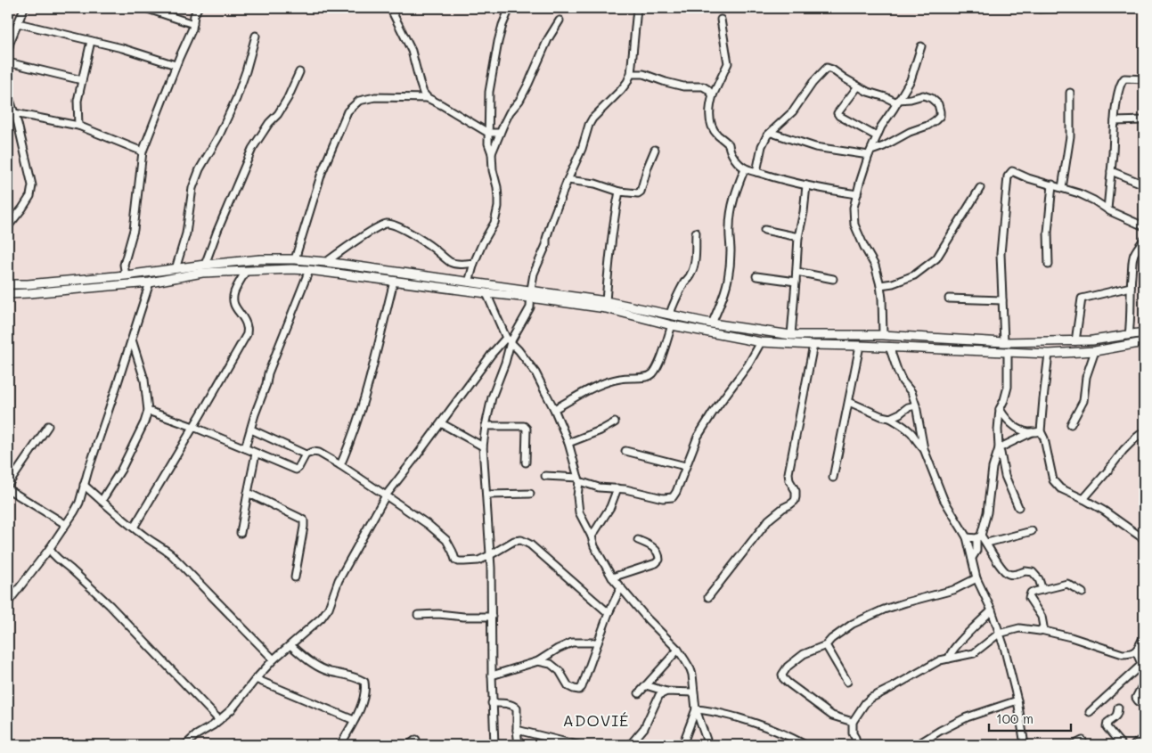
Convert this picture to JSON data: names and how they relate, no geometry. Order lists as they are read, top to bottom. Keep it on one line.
{"districts":["ADOVIÉ"],"scale_bar":"100 m"}
